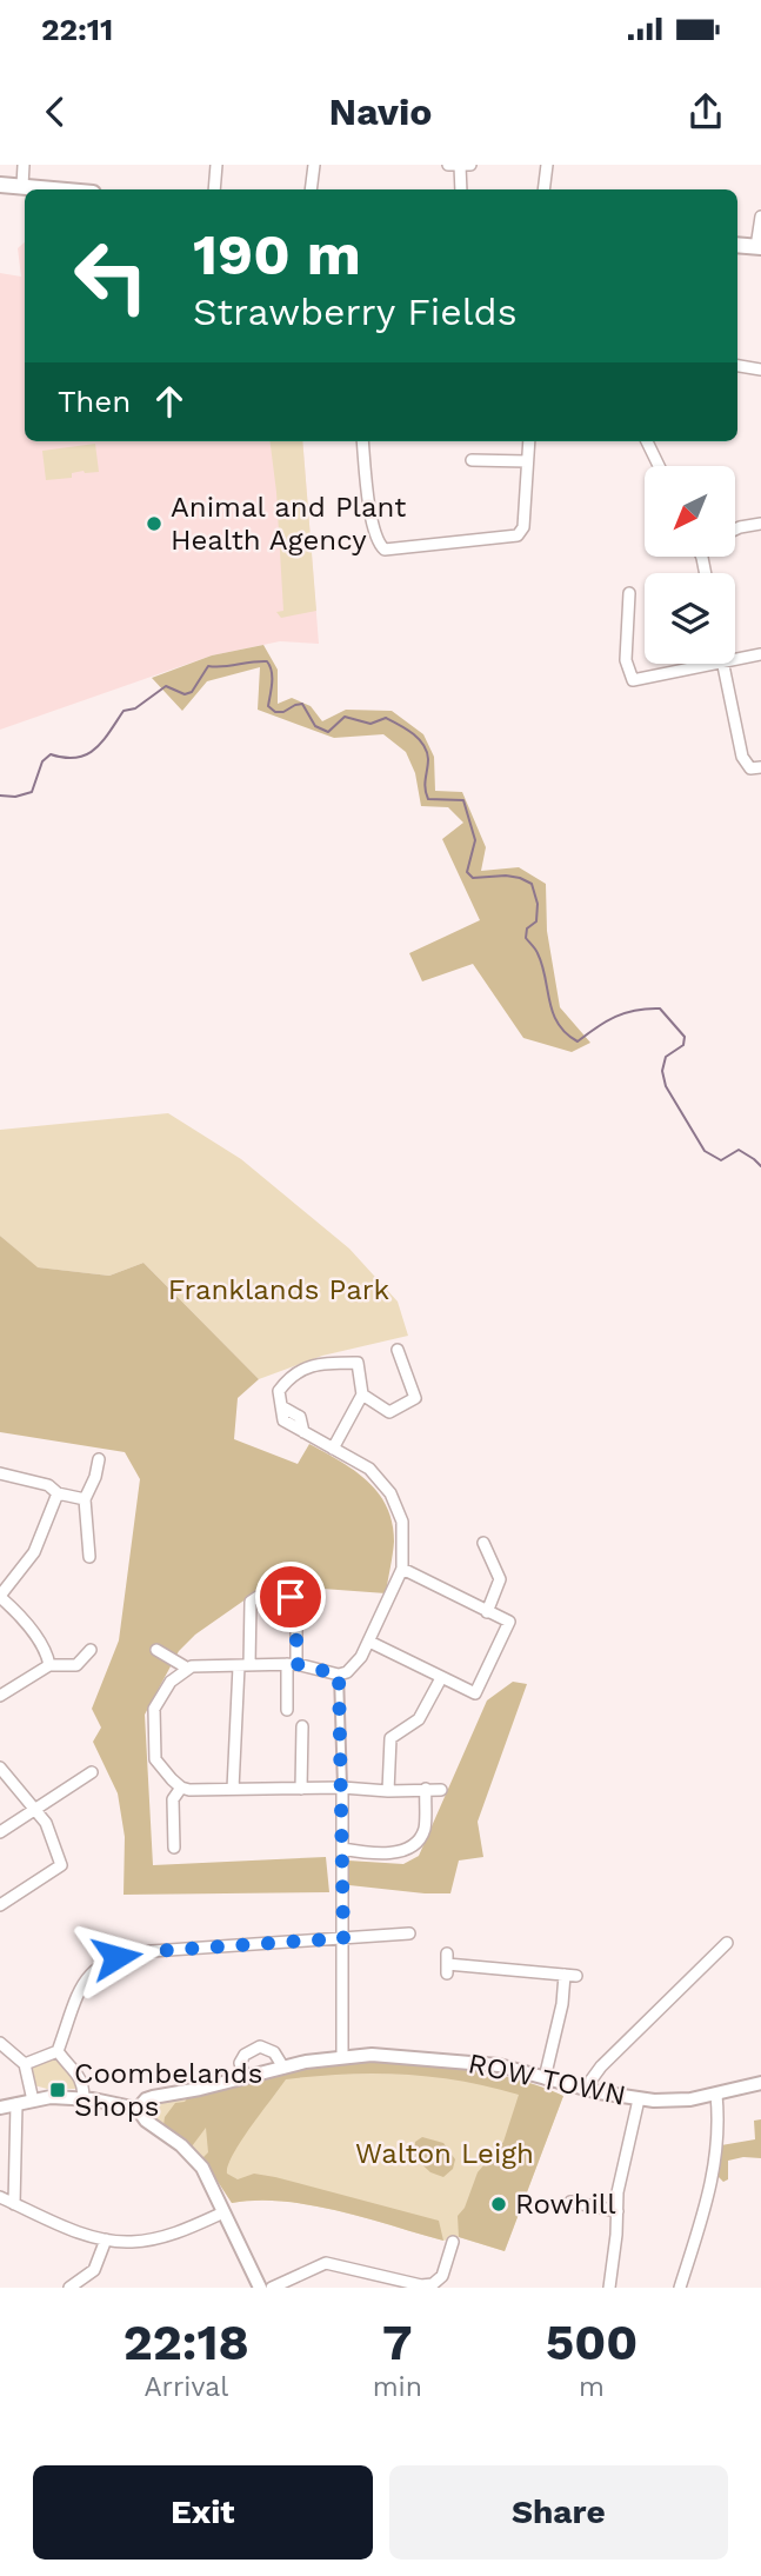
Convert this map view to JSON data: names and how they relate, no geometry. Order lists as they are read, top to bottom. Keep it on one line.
{"streets":{"street":["ROW TOWN"]},"parks":["Franklands Park","Walton Leigh"],"places":{"other":["Animal and Plant Health Agency","Rowhill"],"transit":["Coombelands Shops"]},"north":"bottom left","page":{"status":"22:11","header":"Navio","turn":["190 m","Strawberry Fields"],"then":"Then","eta":["22:18","Arrival","7","min","500","m"],"buttons":["Exit","Share"]}}
